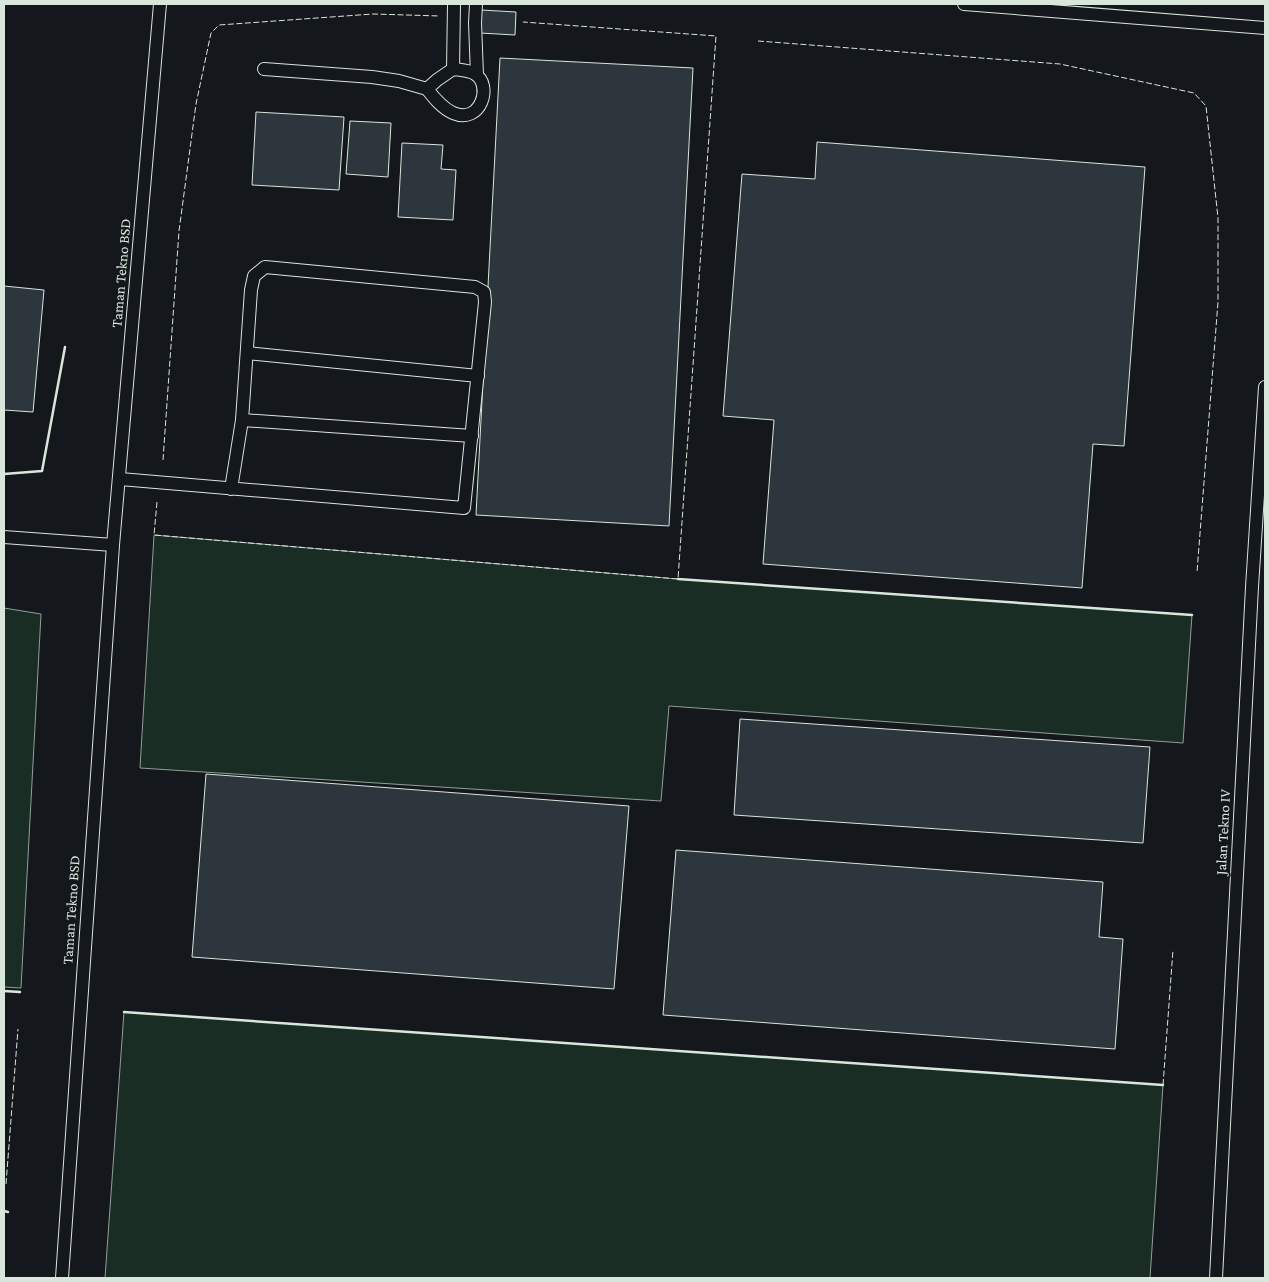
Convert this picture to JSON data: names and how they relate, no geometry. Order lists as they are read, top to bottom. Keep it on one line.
{"streets":{"lane":["Taman Tekno BSD","Jalan Tekno IV"]}}
